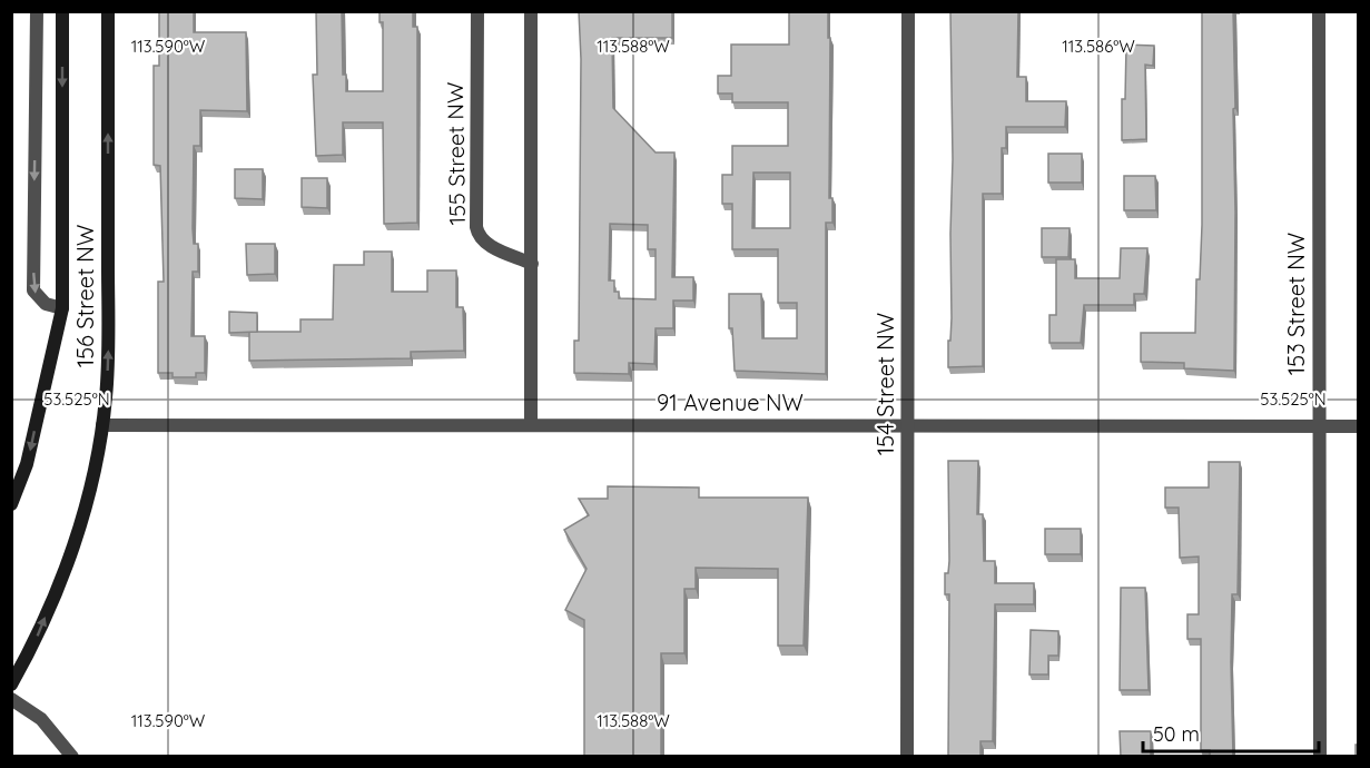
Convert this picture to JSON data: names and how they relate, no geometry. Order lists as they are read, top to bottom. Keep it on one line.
{"streets":{"main road":["156 Street NW"],"street":["155 Street NW","153 Street NW","154 Street NW","91 Avenue NW"]},"crossings":[["156 Street NW","91 Avenue NW"],["153 Street NW","91 Avenue NW"],["154 Street NW","91 Avenue NW"]],"scale_bar":"50 m","coordinates":["113.590°W","113.588°W","113.586°W","53.525°N"]}
